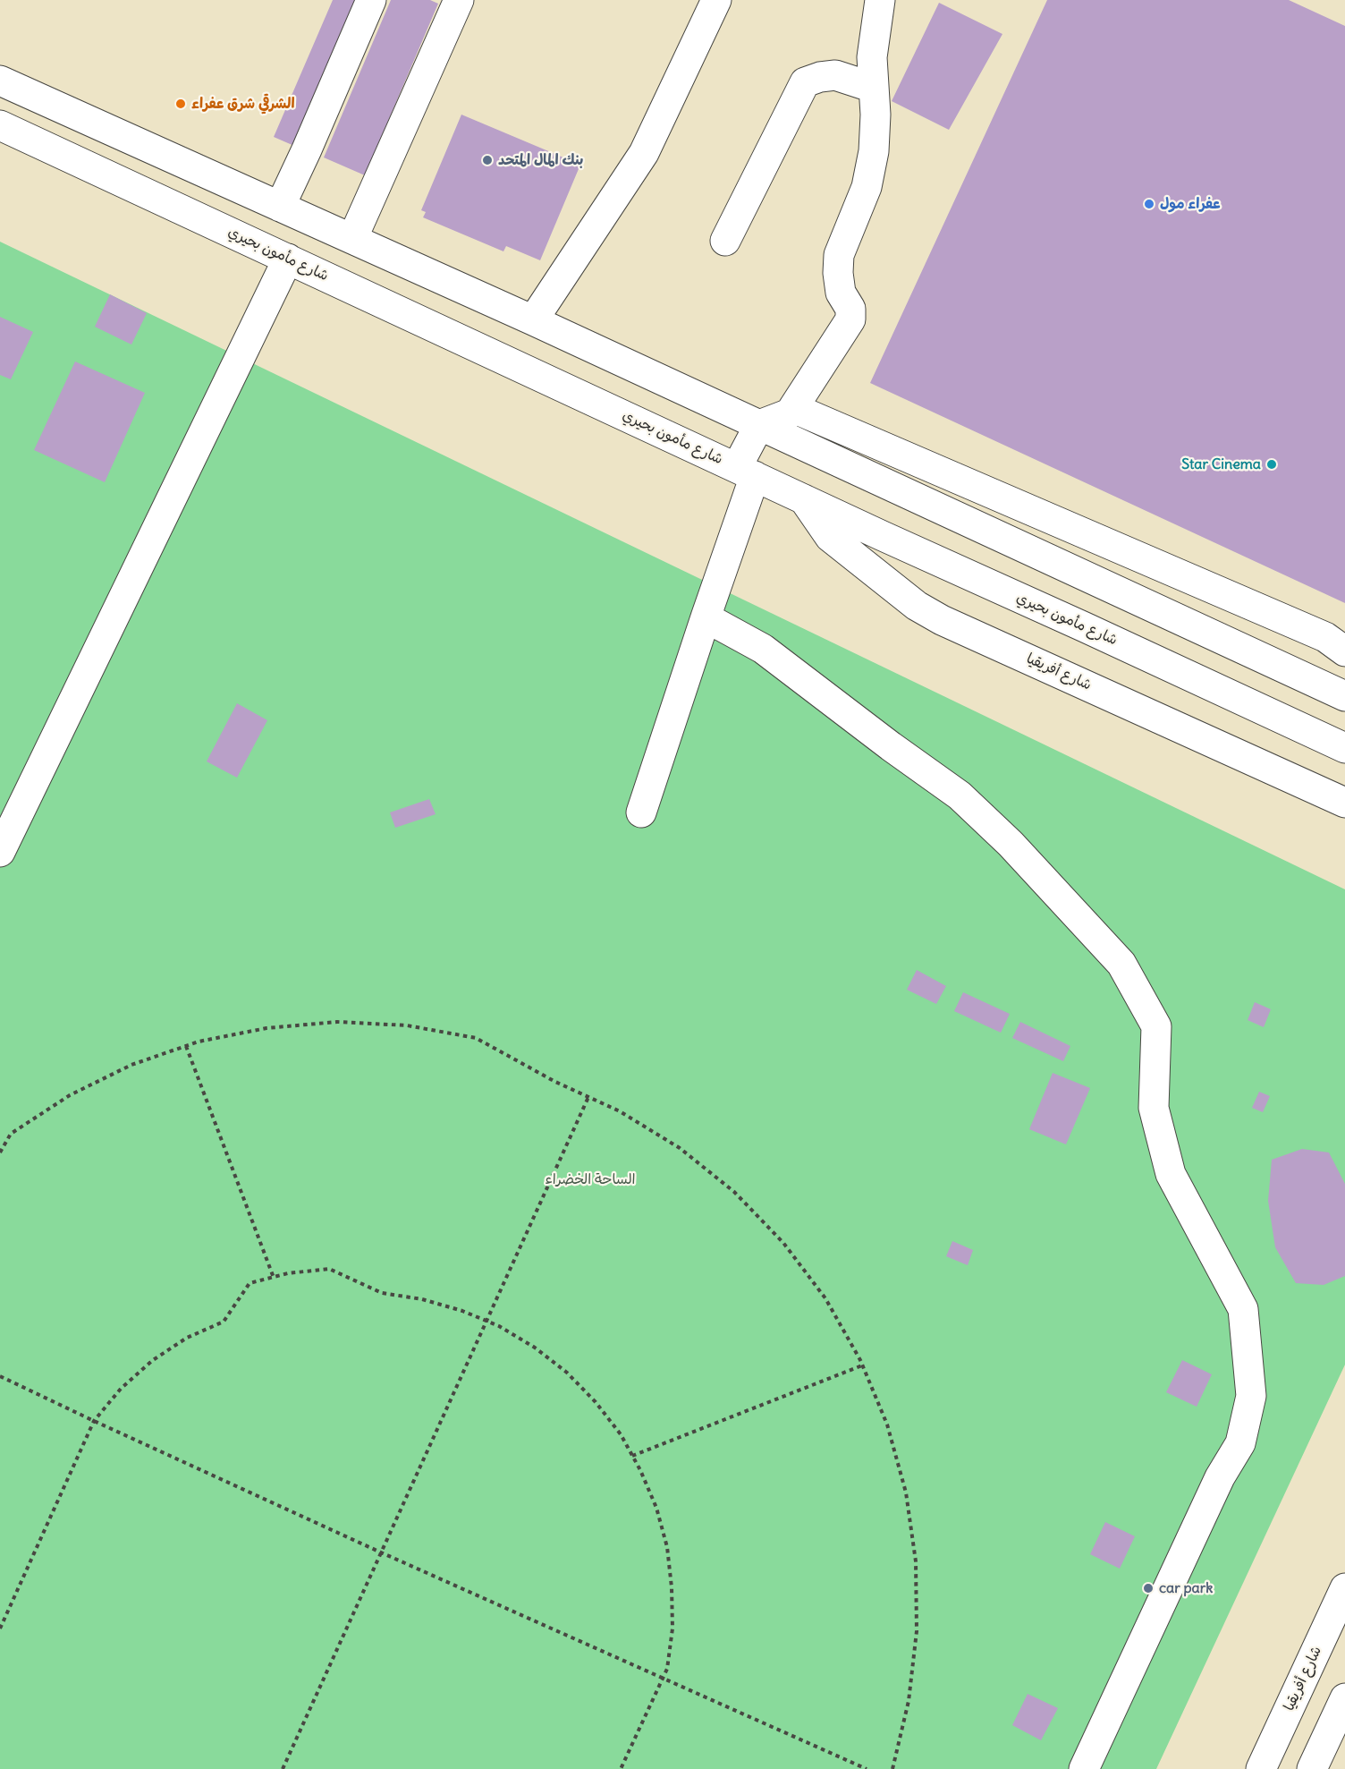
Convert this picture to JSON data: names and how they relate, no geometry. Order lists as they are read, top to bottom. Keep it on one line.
{"streets":{"main road":["شارع مأمون بحيري","شارع أفريقيا"]},"crossings":[["شارع مأمون بحيري","شارع أفريقيا"]],"parks":["الساحة الخضراء"],"places":["الشرقي شرق عفراء","بنك المال المتحد","عفراء مول","Star Cinema","car park"]}
